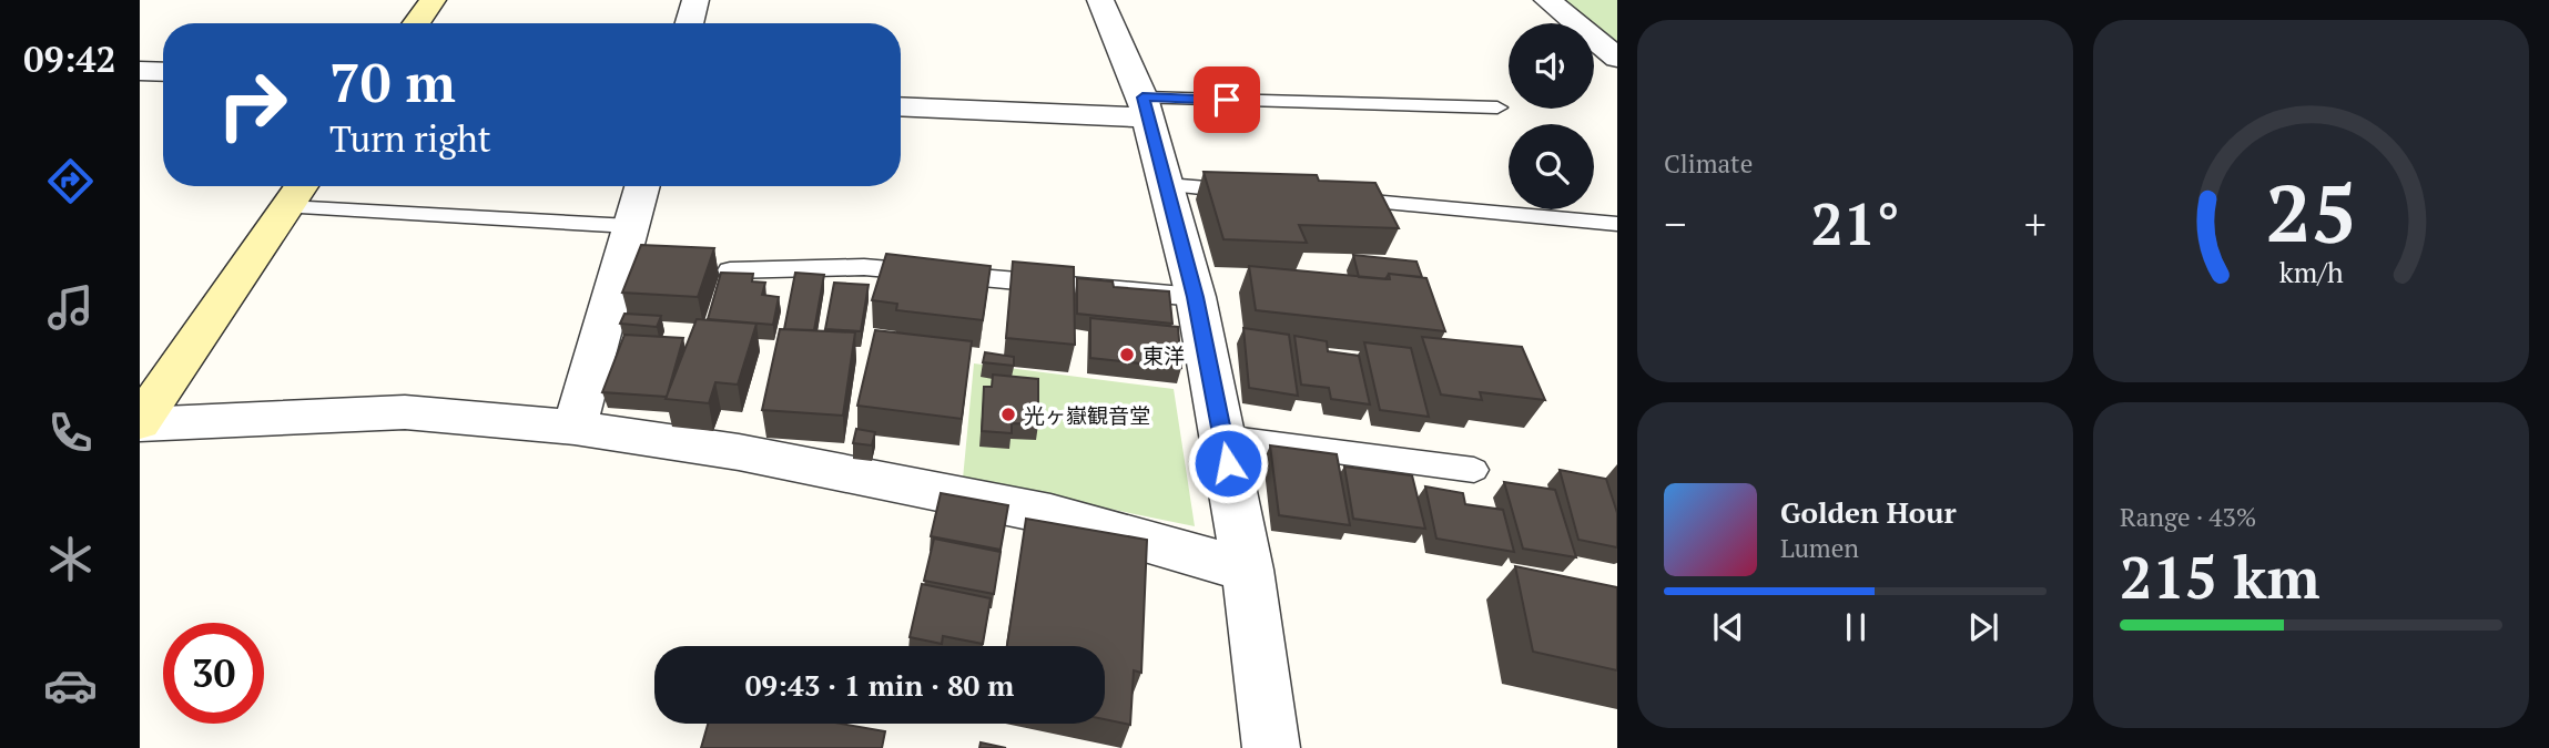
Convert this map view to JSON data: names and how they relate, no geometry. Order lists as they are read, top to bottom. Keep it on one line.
{"places":["東洋","光ヶ嶽観音堂"],"page":{"tabs":"09:42","tile":["Climate",["Range · 43%","215 km"]],"turn":["70 m","Turn right"],"heat":["−","21°","+"],"song":["Golden Hour","Lumen"],"limit":"30","trip":"09:43 · 1 min · 80 m","gauge":["25","km/h"]}}
